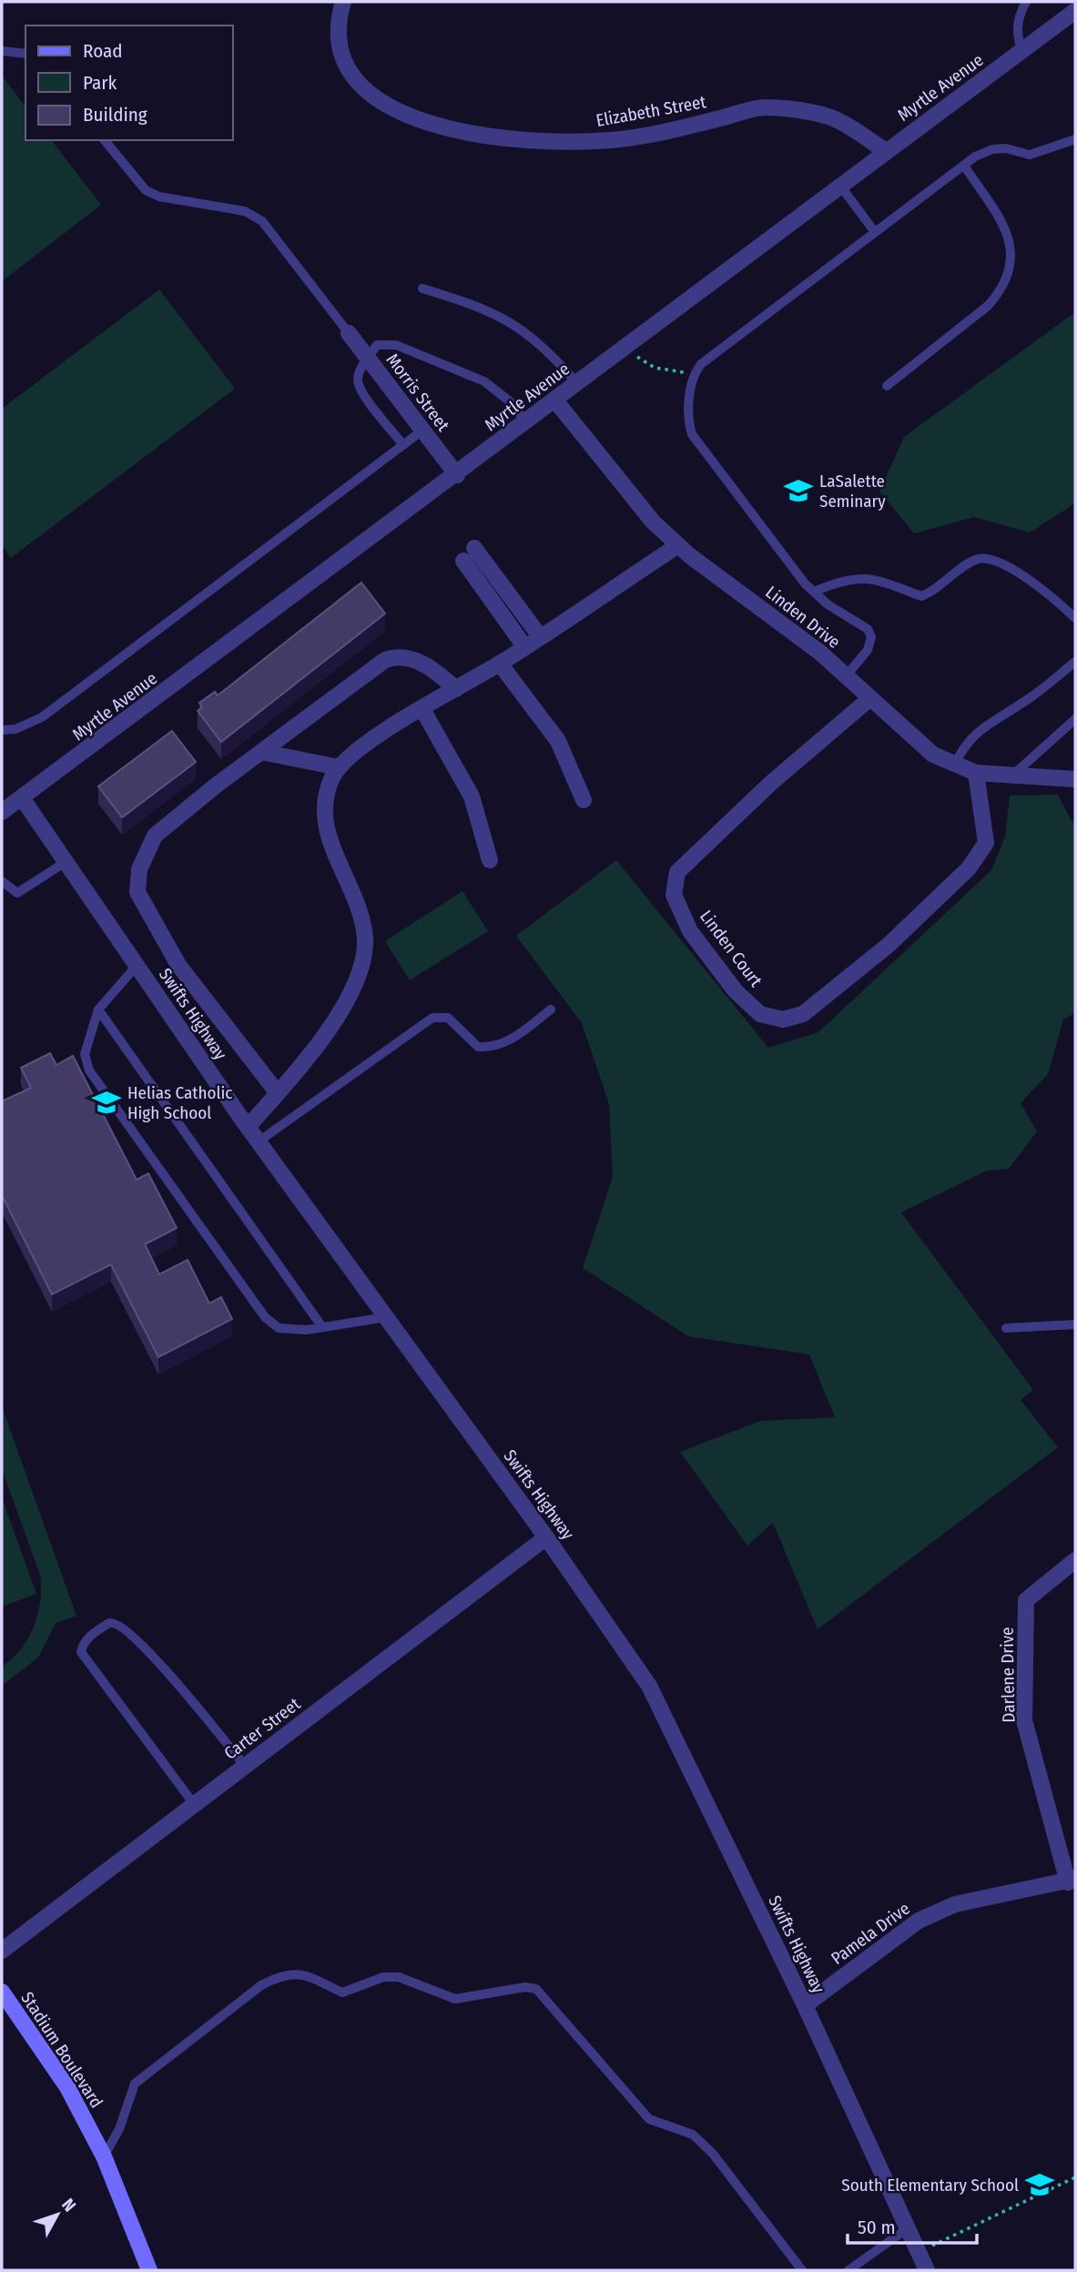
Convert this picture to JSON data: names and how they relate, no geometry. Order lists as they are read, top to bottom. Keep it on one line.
{"streets":{"main road":["Stadium Boulevard"],"street":["Myrtle Avenue","Elizabeth Street","Morris Street","Linden Drive","Linden Court","Swifts Highway","Darlene Drive","Carter Street","Pamela Drive"]},"crossings":[["Myrtle Avenue","Elizabeth Street"],["Myrtle Avenue","Morris Street"],["Myrtle Avenue","Linden Drive"],["Myrtle Avenue","Swifts Highway"],["Linden Drive","Linden Court"],["Swifts Highway","Carter Street"],["Swifts Highway","Pamela Drive"],["Darlene Drive","Pamela Drive"]],"places":{"school or university":["LaSalette Seminary","Helias Catholic High School","South Elementary School"]},"legend":["Road","Park","Building"],"scale_bar":"50 m","north":"top right"}
